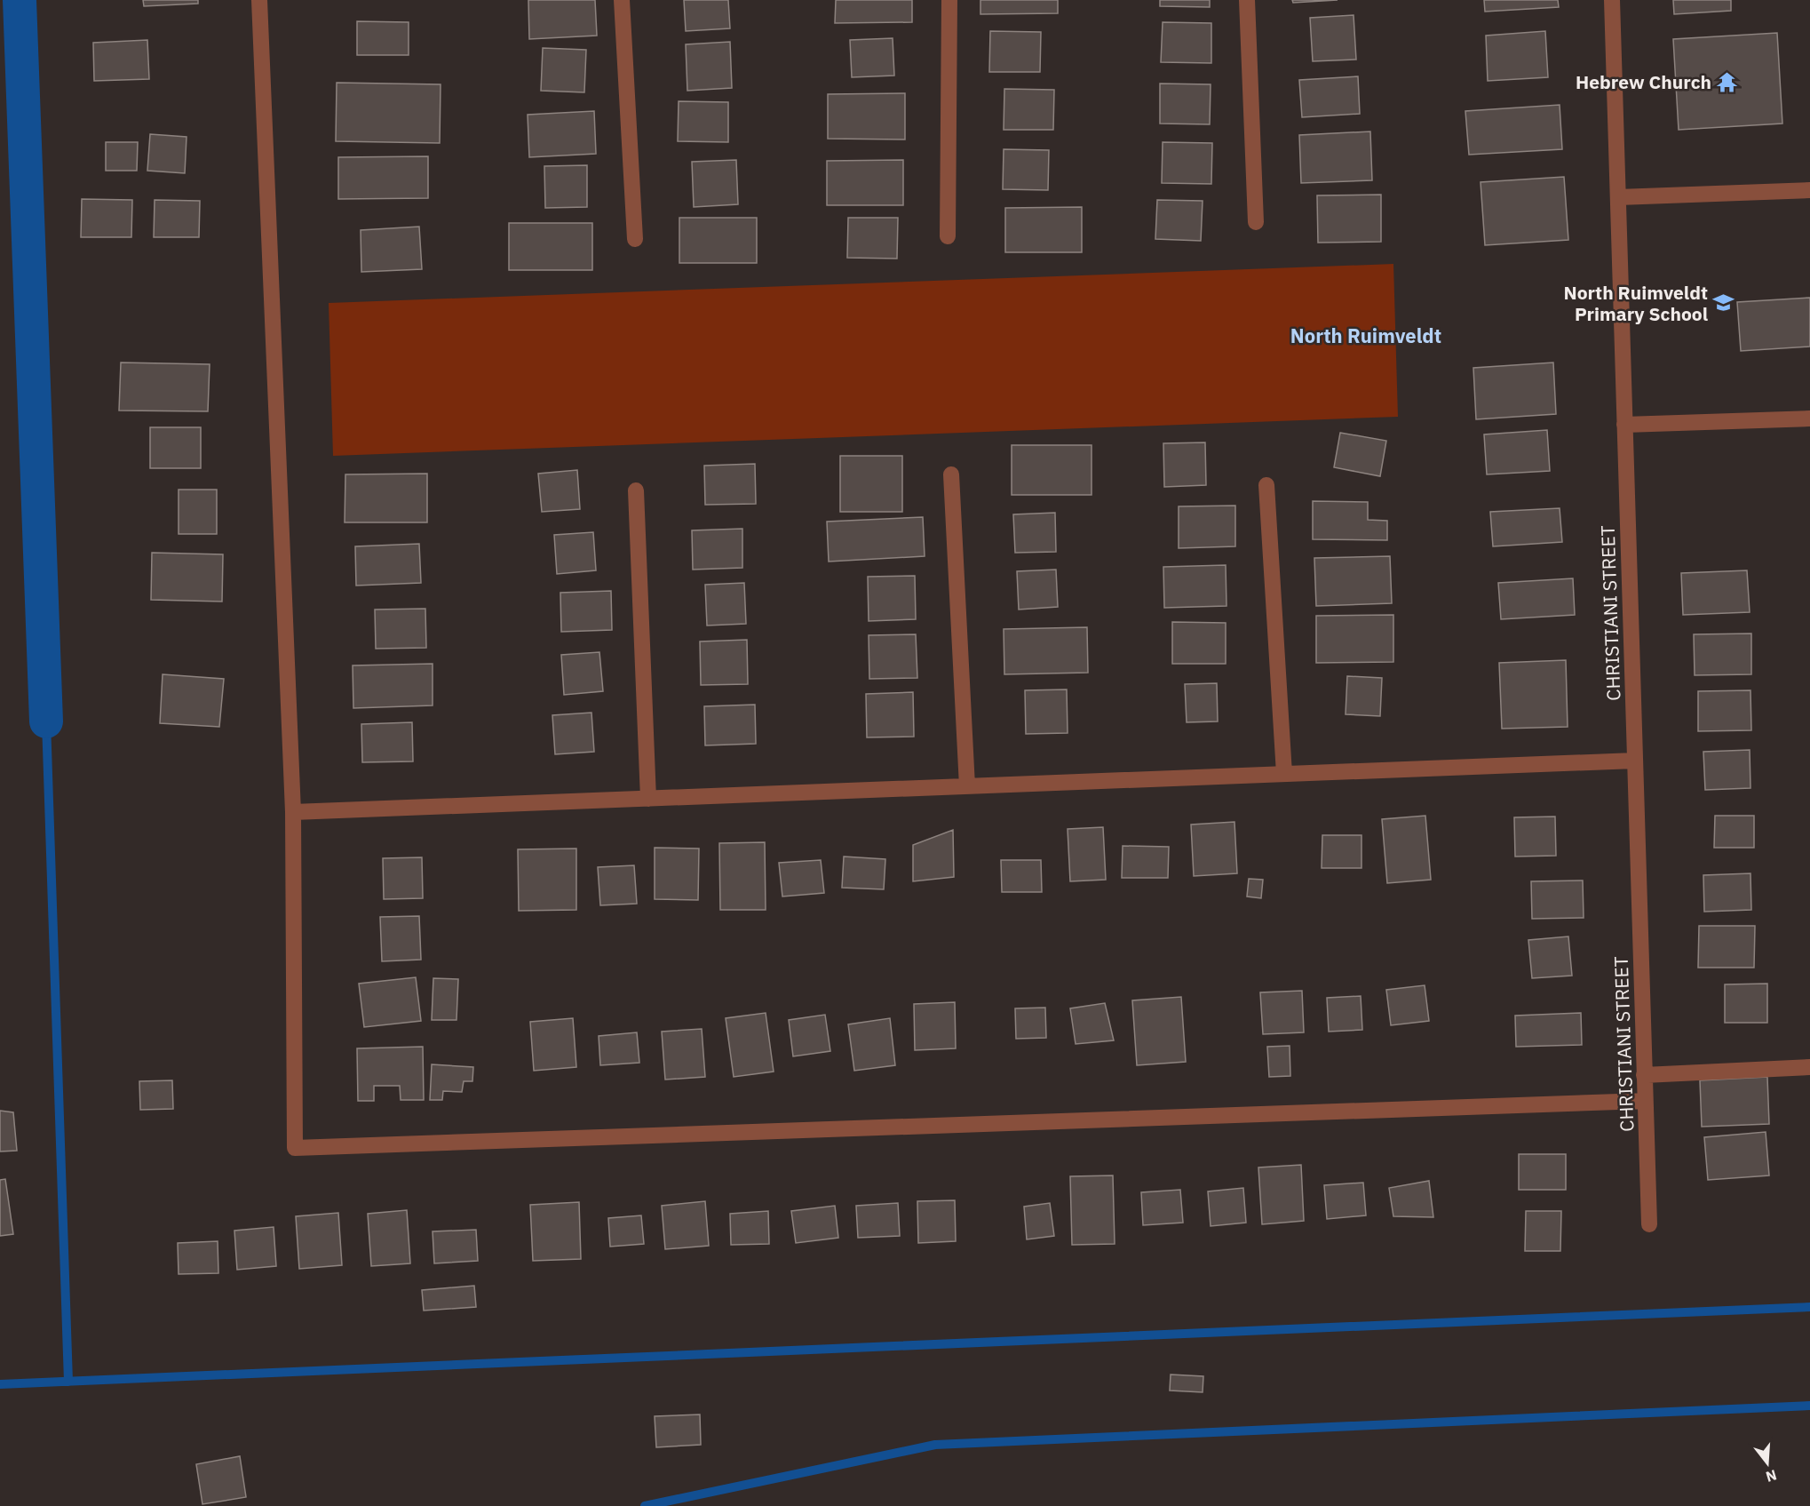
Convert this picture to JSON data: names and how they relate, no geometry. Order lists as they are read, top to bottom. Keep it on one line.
{"streets":{"street":["CHRISTIANI STREET"]},"districts":["North Ruimveldt"],"places":{"temple":["Hebrew Church"],"school or university":["North Ruimveldt Primary School"]},"north":"bottom"}
